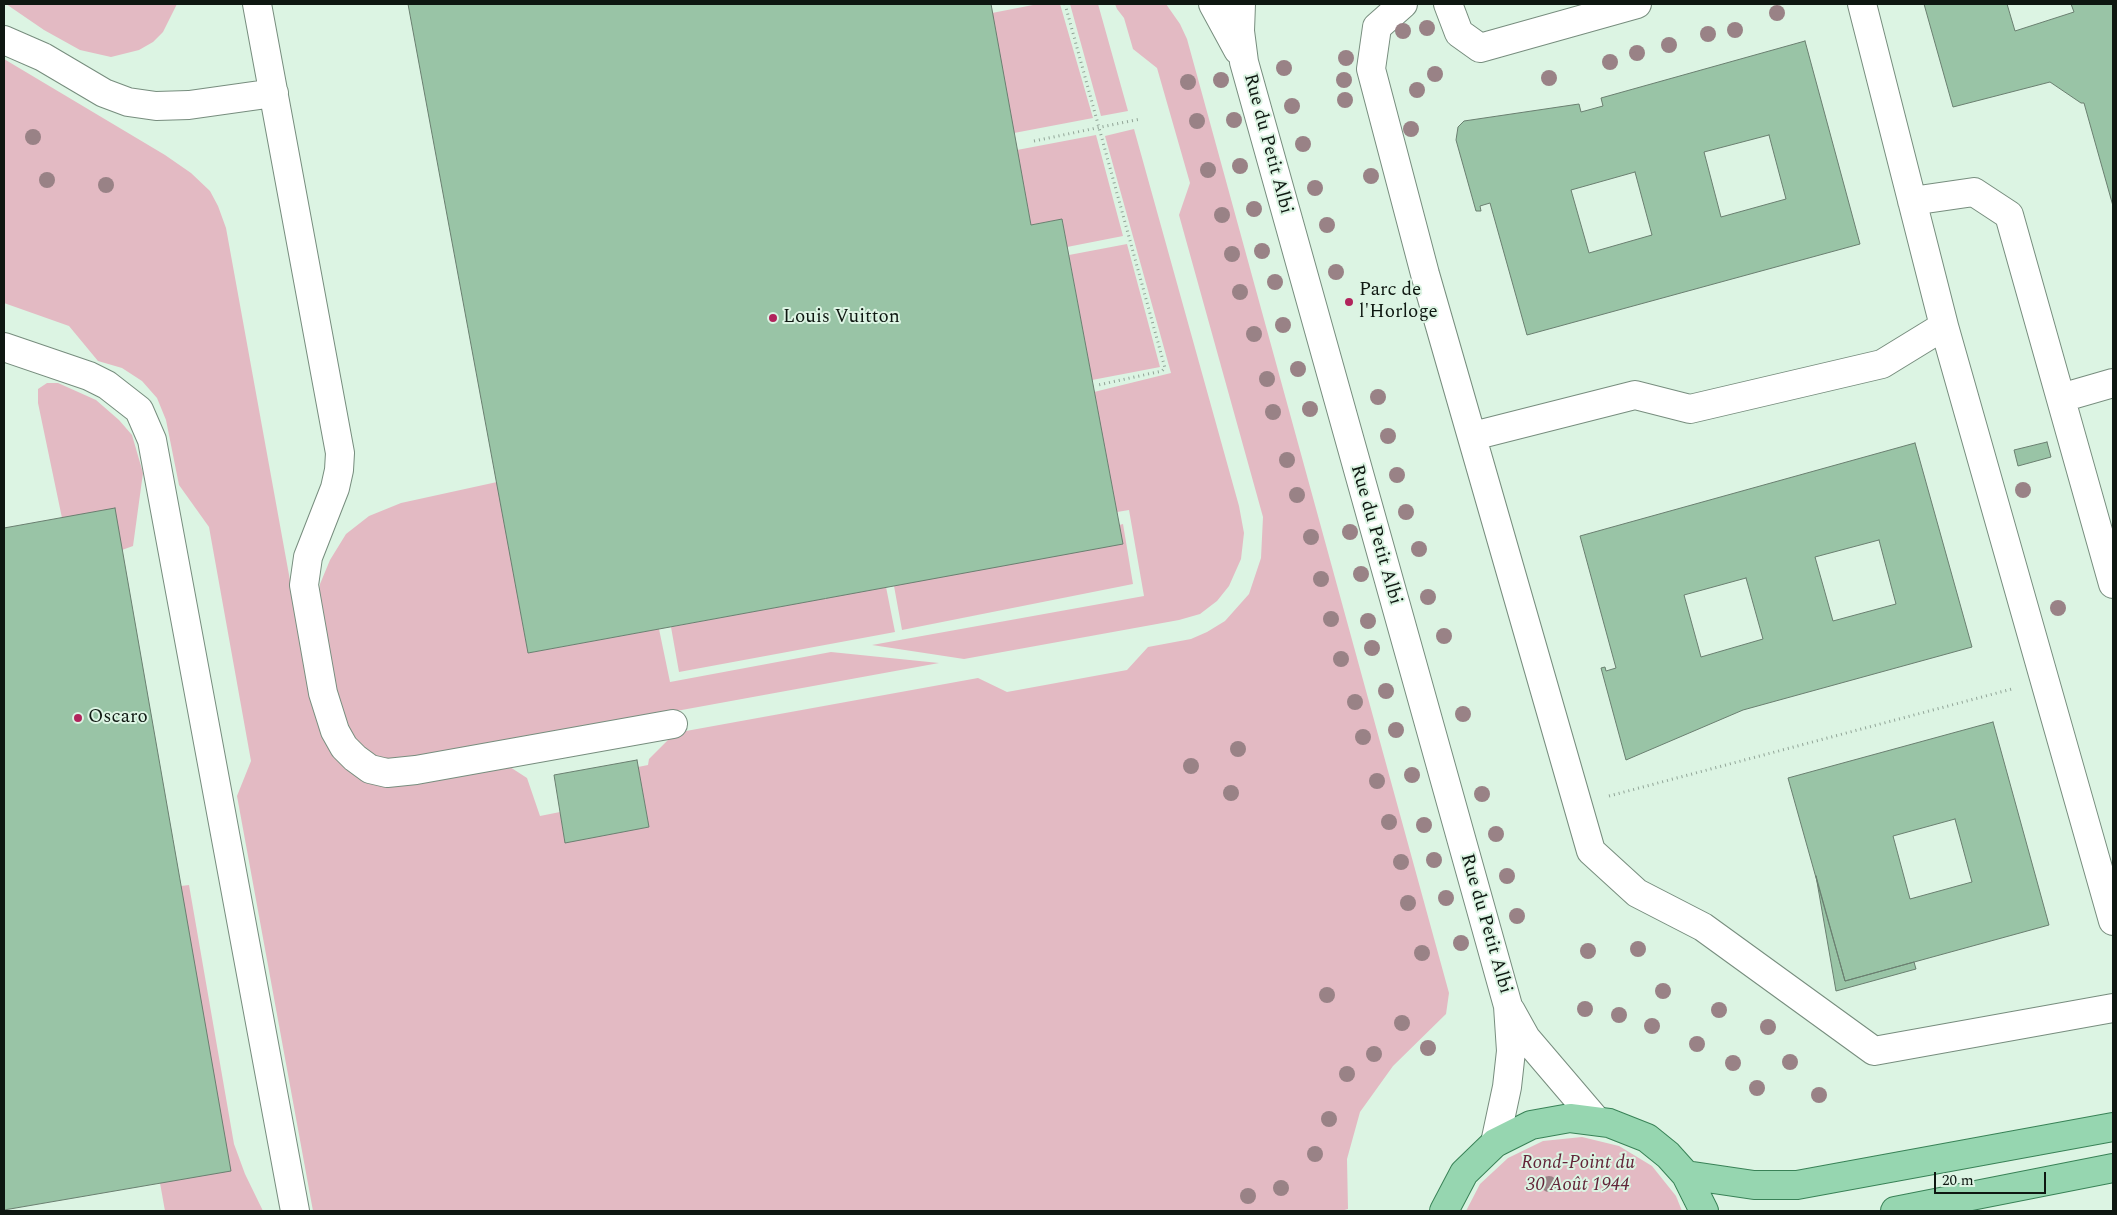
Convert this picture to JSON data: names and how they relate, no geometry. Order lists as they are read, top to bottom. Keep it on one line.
{"streets":{"street":["Rue du Petit Albi"]},"parks":["Rond-Point du 30 Août 1944"],"places":["Parc de l'Horloge","Louis Vuitton","Oscaro"],"scale_bar":"20 m"}
